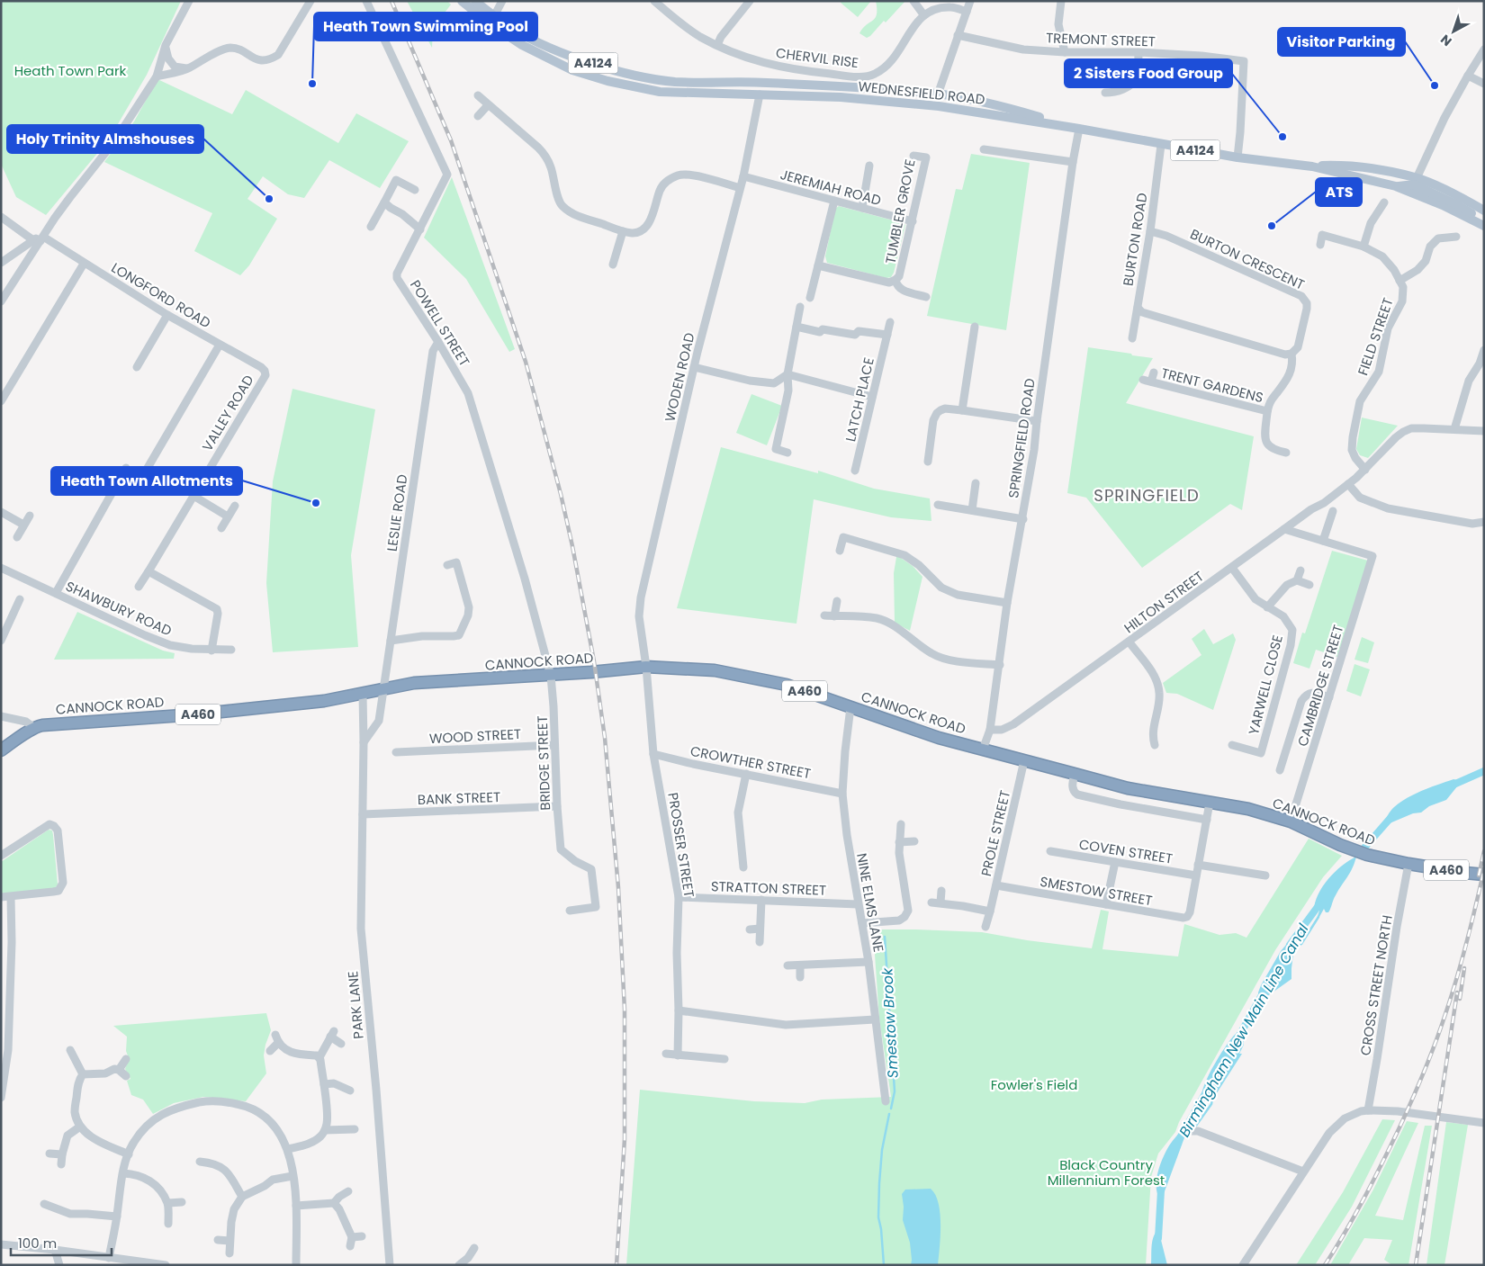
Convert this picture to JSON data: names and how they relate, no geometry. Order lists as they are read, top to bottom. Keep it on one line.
{"streets":{"highway":["CANNOCK ROAD","A460"],"main road":["A4124","WEDNESFIELD ROAD"],"street":["TREMONT STREET","CHERVIL RISE","JEREMIAH ROAD","TUMBLER GROVE","BURTON ROAD","BURTON CRESCENT","LONGFORD ROAD","POWELL STREET","FIELD STREET","WODEN ROAD","TRENT GARDENS","LATCH PLACE","VALLEY ROAD","SPRINGFIELD ROAD","LESLIE ROAD","HILTON STREET","SHAWBURY ROAD","YARWELL CLOSE","CAMBRIDGE STREET","WOOD STREET","CROWTHER STREET","BRIDGE STREET","BANK STREET","PROLE STREET","PROSSER STREET","COVEN STREET","STRATTON STREET","SMESTOW STREET","NINE ELMS LANE","CROSS STREET NORTH","PARK LANE"]},"crossings":[["TREMONT STREET","WEDNESFIELD ROAD"],["A4124","WEDNESFIELD ROAD"],["A4124","WODEN ROAD"],["WEDNESFIELD ROAD","BURTON ROAD"],["WEDNESFIELD ROAD","WODEN ROAD"],["WEDNESFIELD ROAD","SPRINGFIELD ROAD"],["JEREMIAH ROAD","TUMBLER GROVE"],["JEREMIAH ROAD","WODEN ROAD"],["BURTON ROAD","BURTON CRESCENT"],["LONGFORD ROAD","VALLEY ROAD"],["POWELL STREET","LESLIE ROAD"],["POWELL STREET","CANNOCK ROAD"],["POWELL STREET","BRIDGE STREET"],["FIELD STREET","HILTON STREET"],["WODEN ROAD","CANNOCK ROAD"],["WODEN ROAD","PROSSER STREET"],["SPRINGFIELD ROAD","HILTON STREET"],["SPRINGFIELD ROAD","CANNOCK ROAD"],["LESLIE ROAD","CANNOCK ROAD"],["HILTON STREET","YARWELL CLOSE"],["CANNOCK ROAD","CAMBRIDGE STREET"],["CANNOCK ROAD","BRIDGE STREET"],["CANNOCK ROAD","PROLE STREET"],["CANNOCK ROAD","PROSSER STREET"],["CANNOCK ROAD","NINE ELMS LANE"],["CANNOCK ROAD","CROSS STREET NORTH"],["CANNOCK ROAD","PARK LANE"],["WOOD STREET","BRIDGE STREET"],["CROWTHER STREET","PROSSER STREET"],["CROWTHER STREET","NINE ELMS LANE"],["BRIDGE STREET","BANK STREET"],["BANK STREET","PARK LANE"],["PROLE STREET","SMESTOW STREET"],["PROSSER STREET","STRATTON STREET"],["COVEN STREET","SMESTOW STREET"],["STRATTON STREET","NINE ELMS LANE"]],"districts":["SPRINGFIELD"],"water":["Smestow Brook","Birmingham New Main Line Canal"],"parks":["Heath Town Park","Fowler's Field","Black Country Millennium Forest"],"places":["Heath Town Swimming Pool","Visitor Parking","2 Sisters Food Group","Holy Trinity Almshouses","ATS","Heath Town Allotments"],"scale_bar":"100 m","north":"bottom left"}
